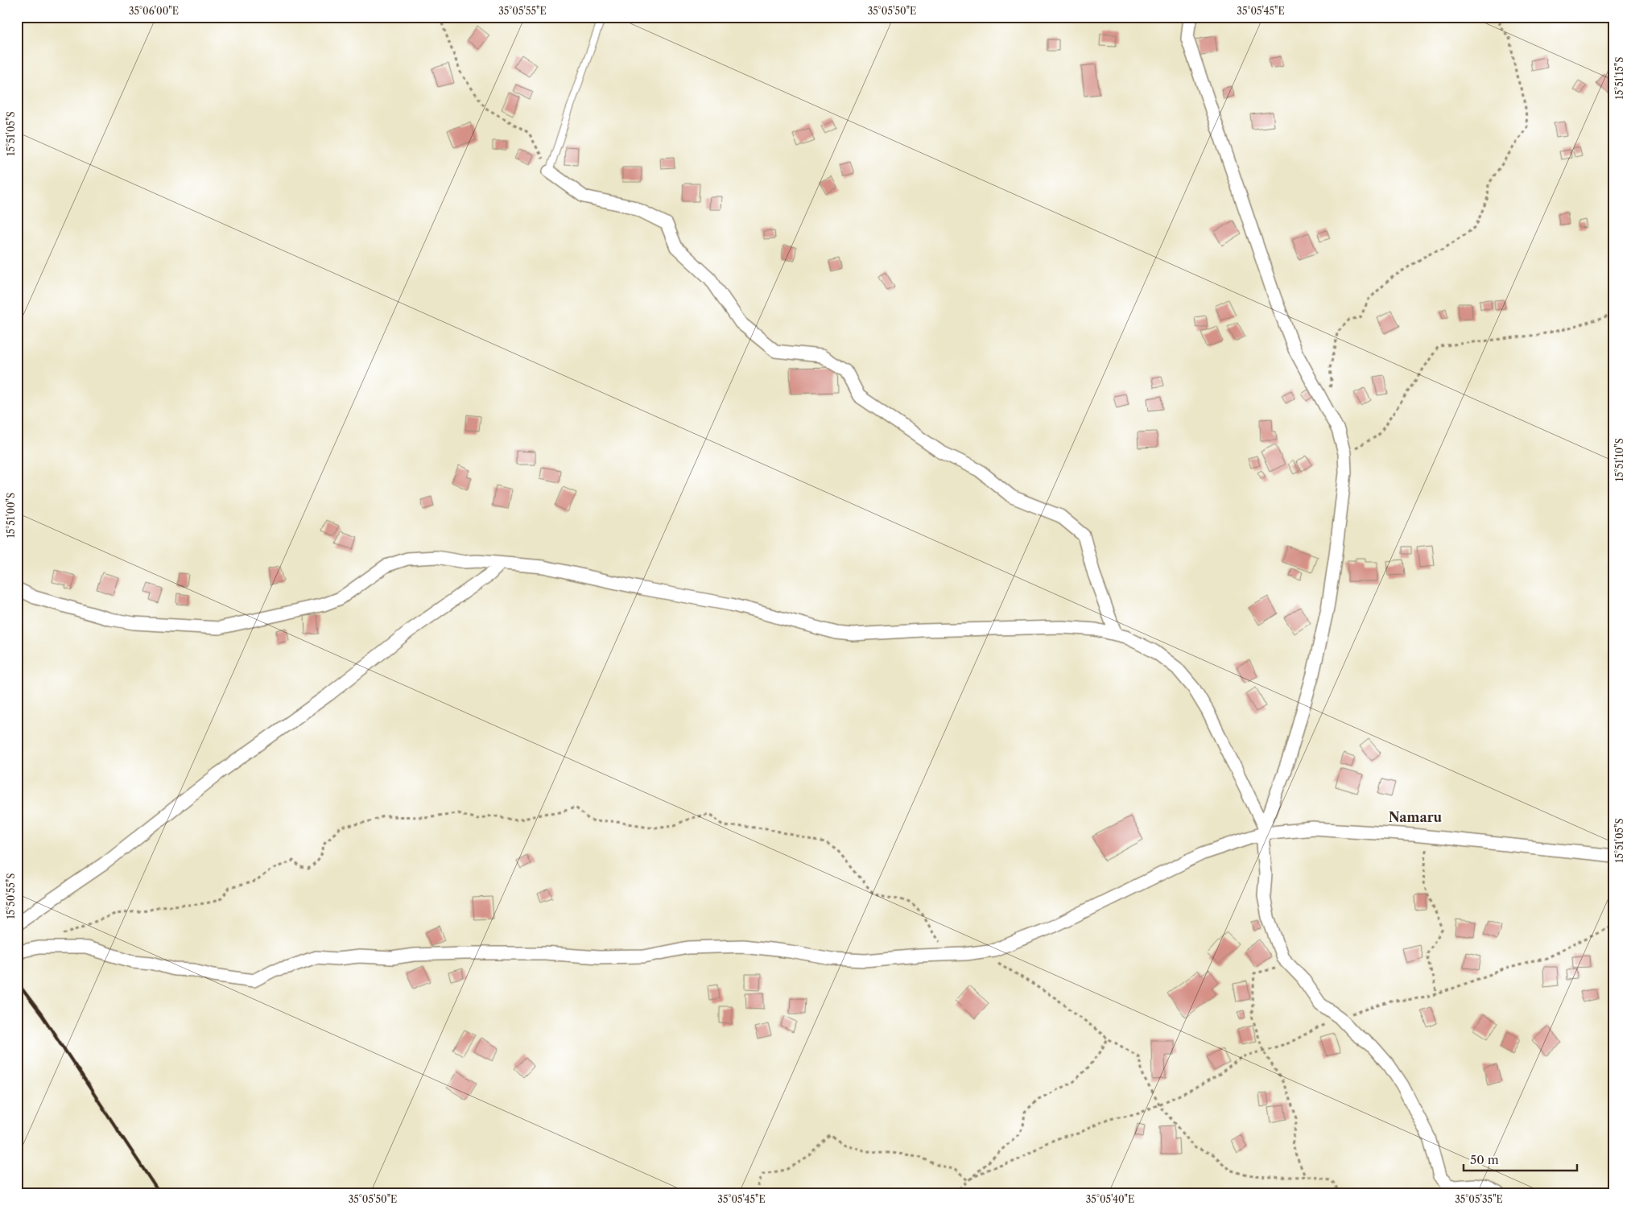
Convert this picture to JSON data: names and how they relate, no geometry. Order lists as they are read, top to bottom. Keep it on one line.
{"districts":["Namaru"],"scale_bar":"50 m","coordinates":["35°06'00\"E","35°05'55\"E","35°05'50\"E","35°05'45\"E","15°51'15\"S","15°51'05\"S","15°51'10\"S","15°51'00\"S","15°50'55\"S","35°05'40\"E","35°05'35\"E"]}
